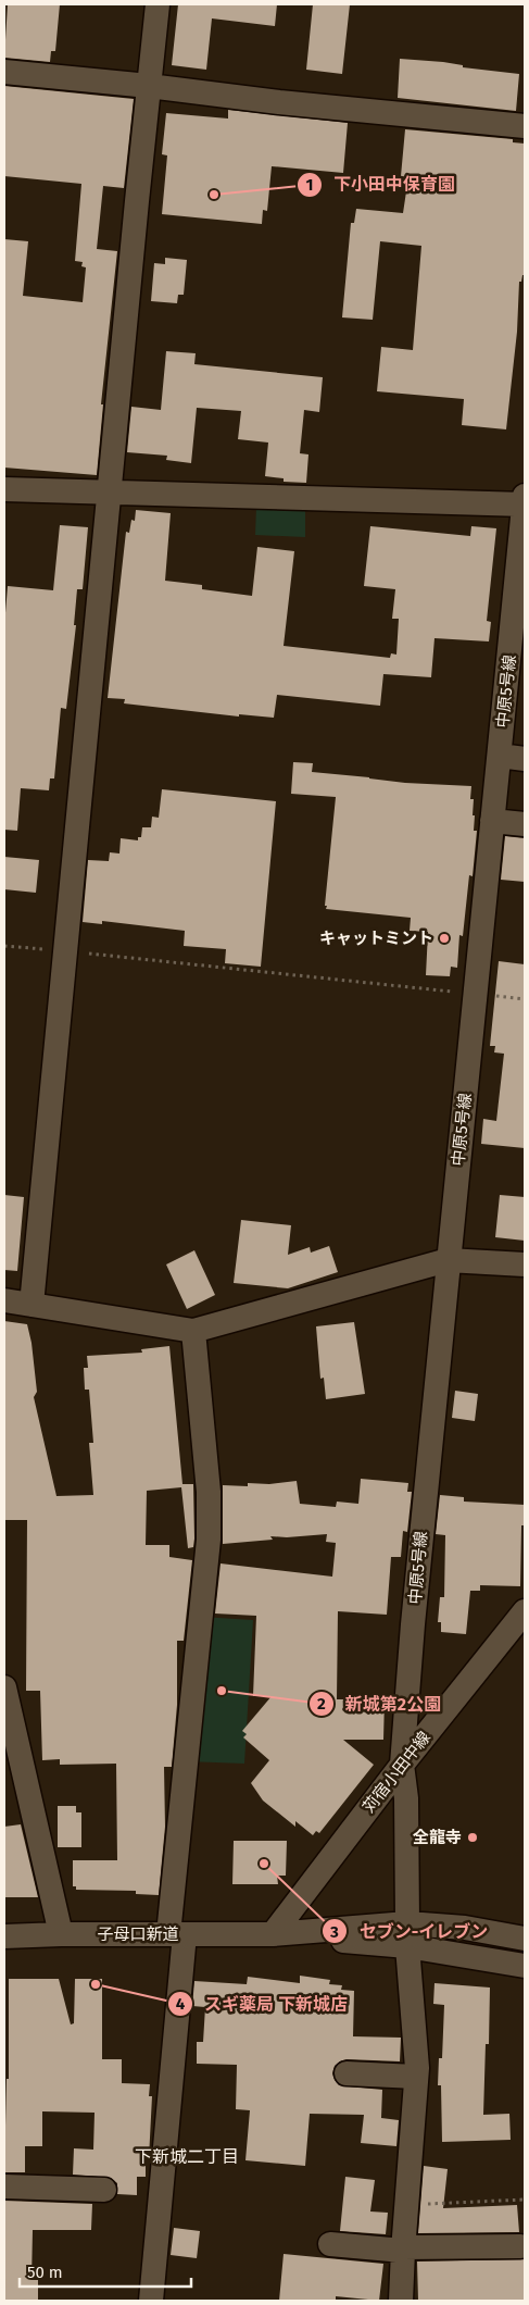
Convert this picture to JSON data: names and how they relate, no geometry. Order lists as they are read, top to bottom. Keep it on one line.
{"streets":{"street":["中原5号線","苅宿小田中線","子母口新道"]},"crossings":[["中原5号線","苅宿小田中線"],["中原5号線","子母口新道"],["苅宿小田中線","子母口新道"]],"districts":["下新城二丁目"],"places":["下小田中保育園","キャットミント","新城第2公園","全龍寺","セブン-イレブン","スギ薬局 下新城店"],"scale_bar":"50 m"}
